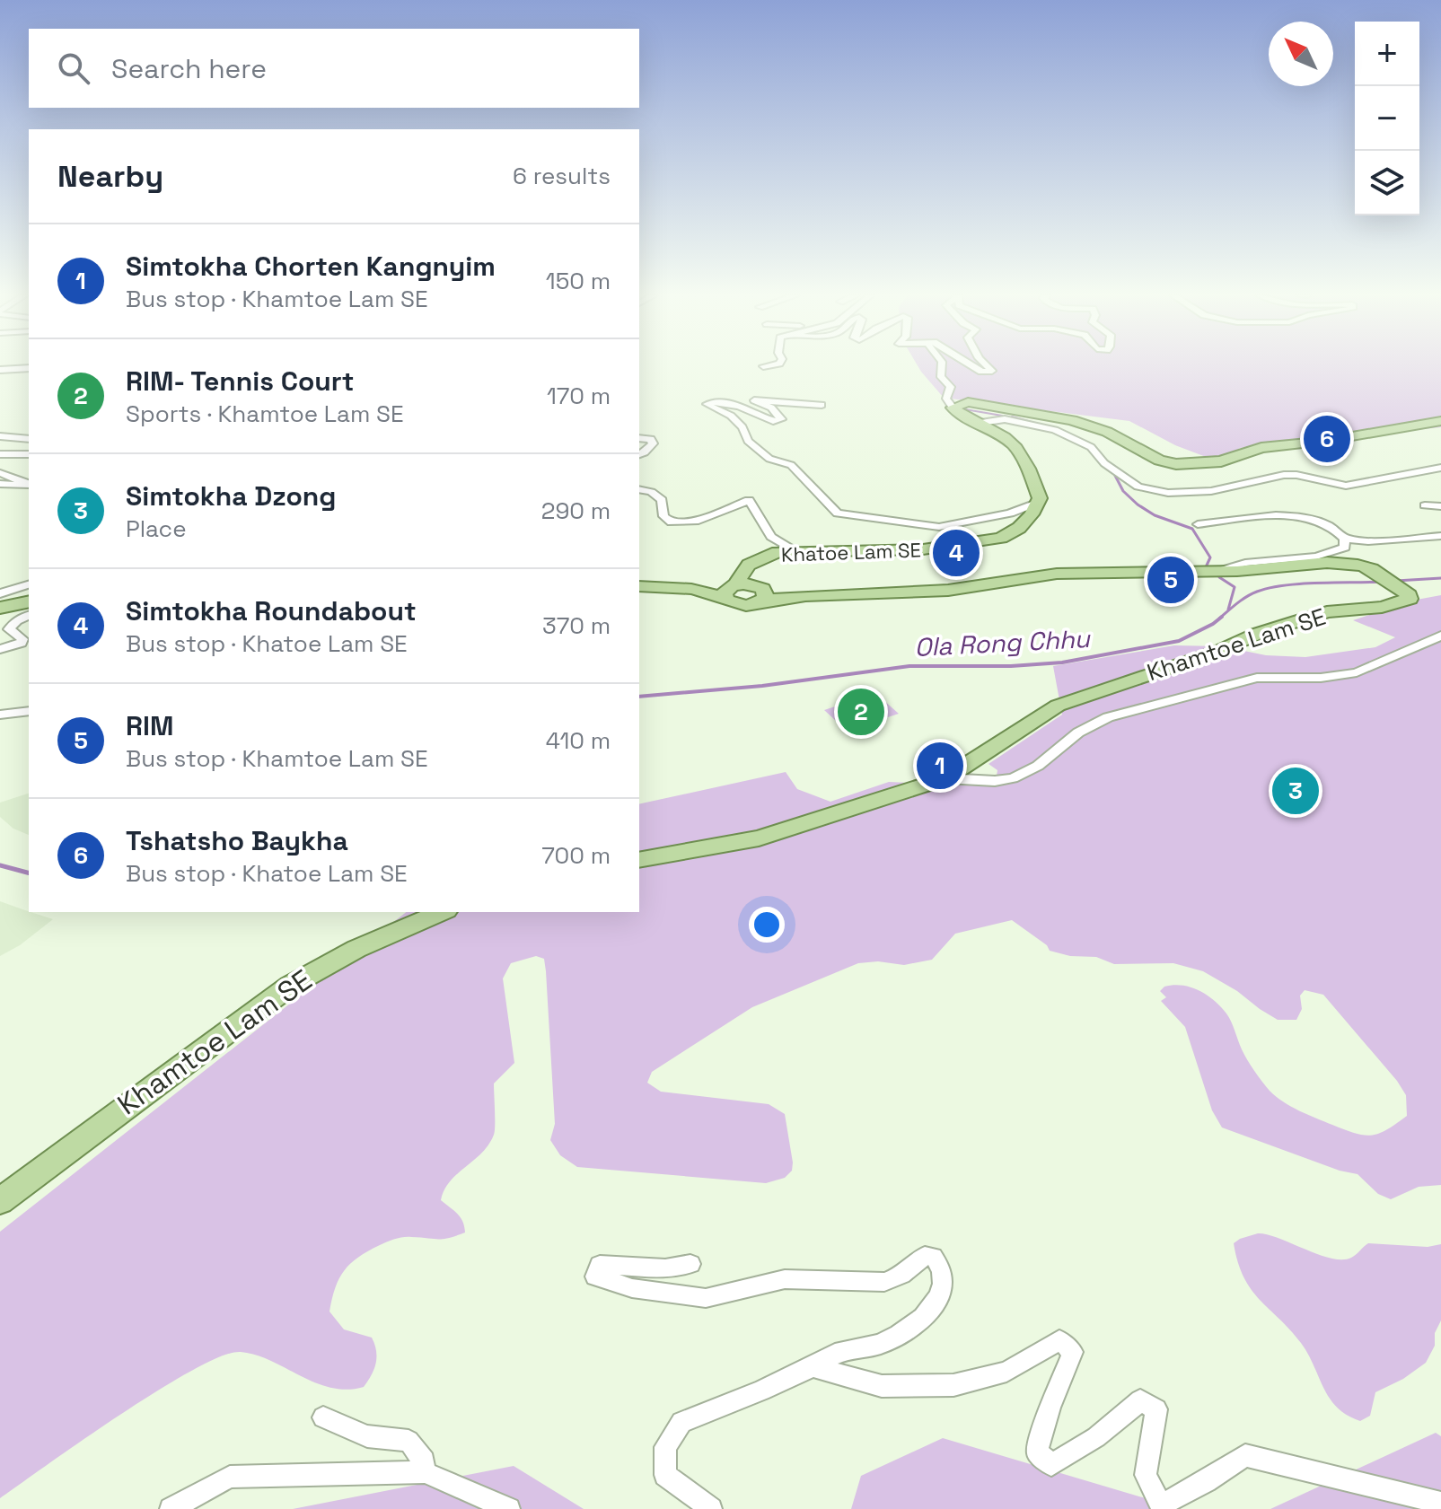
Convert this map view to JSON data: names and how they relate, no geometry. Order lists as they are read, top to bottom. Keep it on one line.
{"streets":{"main road":["Khatoe Lam SE","Khamtoe Lam SE"]},"crossings":[["Khatoe Lam SE","Khamtoe Lam SE"]],"water":["Ola Rong Chhu"],"north":"top left","page":{"map_buttons":["+","−"],"search":"Search here","heading":["Nearby","6 results"],"list":[{"mark":"1","name":"Simtokha Chorten Kangnyim","note":"Bus stop · Khamtoe Lam SE","value":"150 m"},{"mark":"2","name":"RIM- Tennis Court","note":"Sports · Khamtoe Lam SE","value":"170 m"},{"mark":"3","name":"Simtokha Dzong","note":"Place","value":"290 m"},{"mark":"4","name":"Simtokha Roundabout","note":"Bus stop · Khatoe Lam SE","value":"370 m"},{"mark":"5","name":"RIM","note":"Bus stop · Khamtoe Lam SE","value":"410 m"},{"mark":"6","name":"Tshatsho Baykha","note":"Bus stop · Khatoe Lam SE","value":"700 m"}],"pins":["6","4","5","2","1","3"]}}
